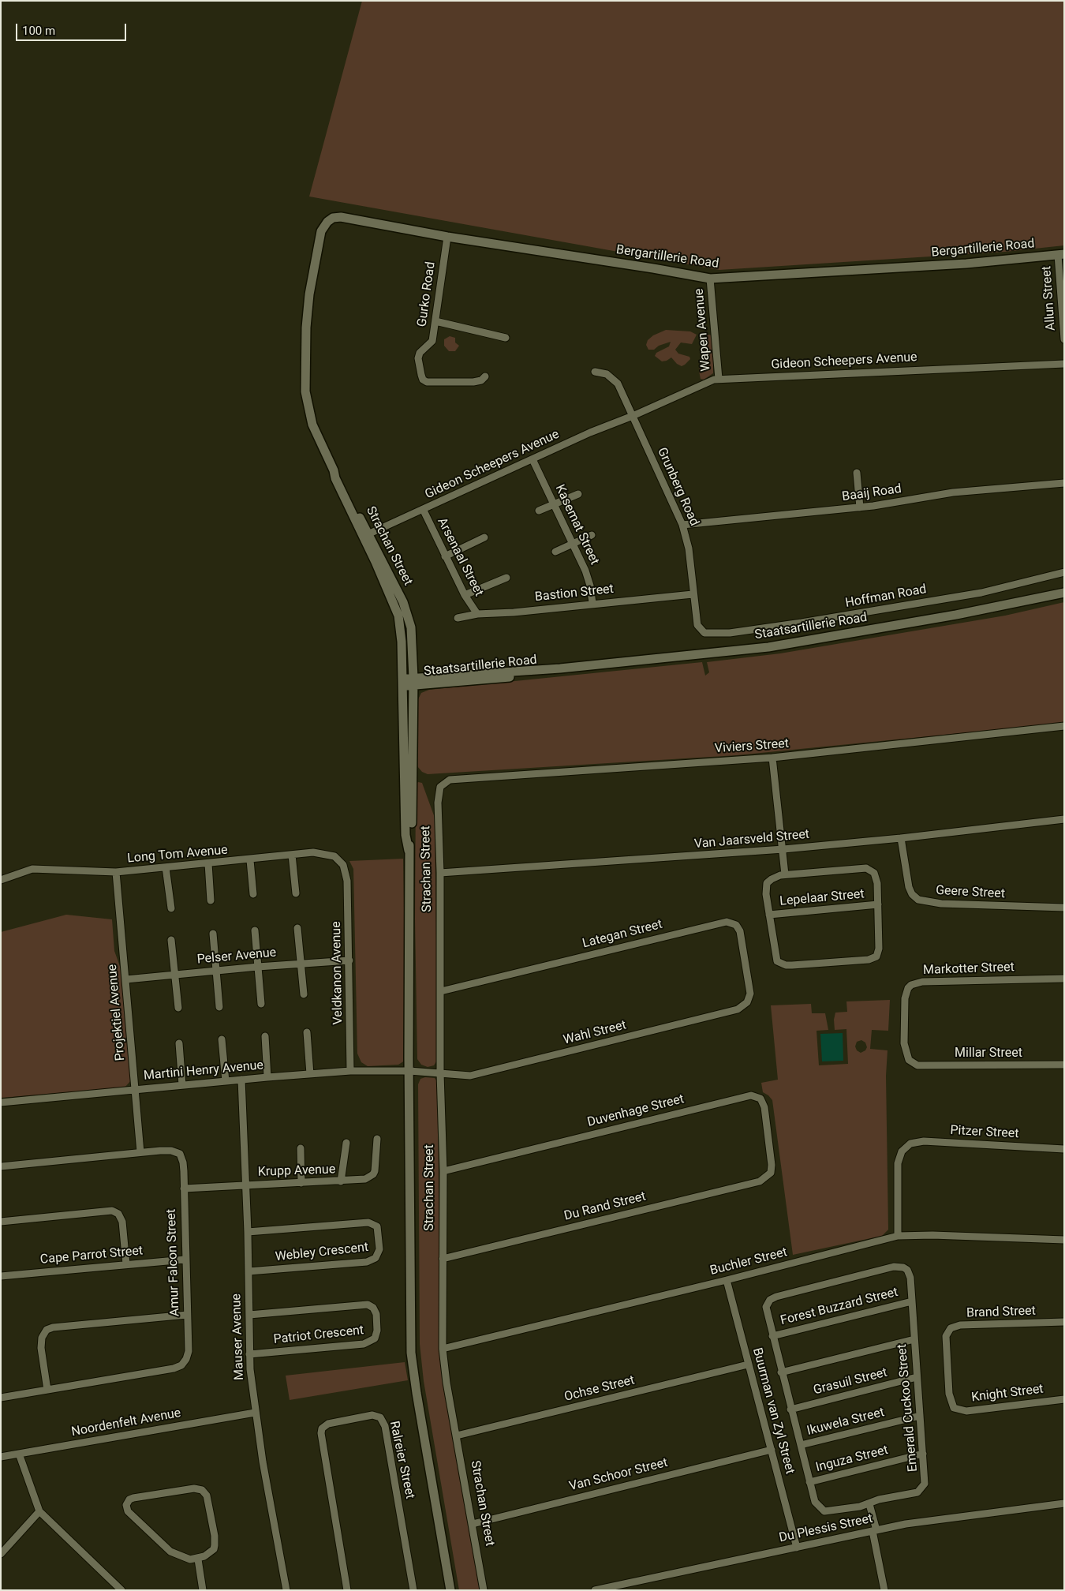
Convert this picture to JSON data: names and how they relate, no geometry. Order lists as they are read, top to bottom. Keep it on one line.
{"streets":{"street":["Bergartillerie Road","Gurko Road","Allun Street","Wapen Avenue","Gideon Scheepers Avenue","Grunberg Road","Baaij Road","Kasemat Street","Strachan Street","Arsenaal Street","Bastion Street","Hoffman Road","Staatsartillerie Road","Viviers Street","Van Jaarsveld Street","Long Tom Avenue","Geere Street","Lepelaar Street","Lategan Street","Pelser Avenue","Markotter Street","Veldkanon Avenue","Projektiel Avenue","Wahl Street","Millar Street","Martini Henry Avenue","Duvenhage Street","Pitzer Street","Krupp Avenue","Du Rand Street","Webley Crescent","Cape Parrot Street","Buchler Street","Amur Falcon Street","Forest Buzzard Street","Brand Street","Patriot Crescent","Mauser Avenue","Grasuil Street","Ochse Street","Knight Street","Emerald Cuckoo Street","Buurman van Zyl Street","Ikuwela Street","Noordenfelt Avenue","Inguza Street","Ralreier Street","Van Schoor Street","Du Plessis Street"]},"crossings":[["Bergartillerie Road","Gurko Road"],["Bergartillerie Road","Allun Street"],["Bergartillerie Road","Wapen Avenue"],["Bergartillerie Road","Strachan Street"],["Wapen Avenue","Gideon Scheepers Avenue"],["Gideon Scheepers Avenue","Grunberg Road"],["Gideon Scheepers Avenue","Kasemat Street"],["Gideon Scheepers Avenue","Strachan Street"],["Gideon Scheepers Avenue","Arsenaal Street"],["Grunberg Road","Baaij Road"],["Grunberg Road","Bastion Street"],["Grunberg Road","Hoffman Road"],["Kasemat Street","Bastion Street"],["Strachan Street","Staatsartillerie Road"],["Strachan Street","Viviers Street"],["Strachan Street","Van Jaarsveld Street"],["Strachan Street","Lategan Street"],["Strachan Street","Wahl Street"],["Strachan Street","Martini Henry Avenue"],["Strachan Street","Duvenhage Street"],["Strachan Street","Du Rand Street"],["Strachan Street","Buchler Street"],["Strachan Street","Ochse Street"],["Strachan Street","Van Schoor Street"],["Arsenaal Street","Bastion Street"],["Van Jaarsveld Street","Geere Street"],["Long Tom Avenue","Veldkanon Avenue"],["Long Tom Avenue","Projektiel Avenue"],["Lategan Street","Wahl Street"],["Pelser Avenue","Veldkanon Avenue"],["Pelser Avenue","Projektiel Avenue"],["Markotter Street","Millar Street"],["Veldkanon Avenue","Martini Henry Avenue"],["Projektiel Avenue","Martini Henry Avenue"],["Projektiel Avenue","Amur Falcon Street"],["Wahl Street","Martini Henry Avenue"],["Martini Henry Avenue","Mauser Avenue"],["Duvenhage Street","Du Rand Street"],["Pitzer Street","Buchler Street"],["Krupp Avenue","Amur Falcon Street"],["Krupp Avenue","Mauser Avenue"],["Webley Crescent","Mauser Avenue"],["Cape Parrot Street","Amur Falcon Street"],["Buchler Street","Buurman van Zyl Street"],["Forest Buzzard Street","Emerald Cuckoo Street"],["Brand Street","Knight Street"],["Patriot Crescent","Mauser Avenue"],["Mauser Avenue","Noordenfelt Avenue"],["Grasuil Street","Emerald Cuckoo Street"],["Ochse Street","Buurman van Zyl Street"],["Emerald Cuckoo Street","Ikuwela Street"],["Emerald Cuckoo Street","Inguza Street"],["Buurman van Zyl Street","Van Schoor Street"],["Buurman van Zyl Street","Du Plessis Street"]],"scale_bar":"100 m"}
